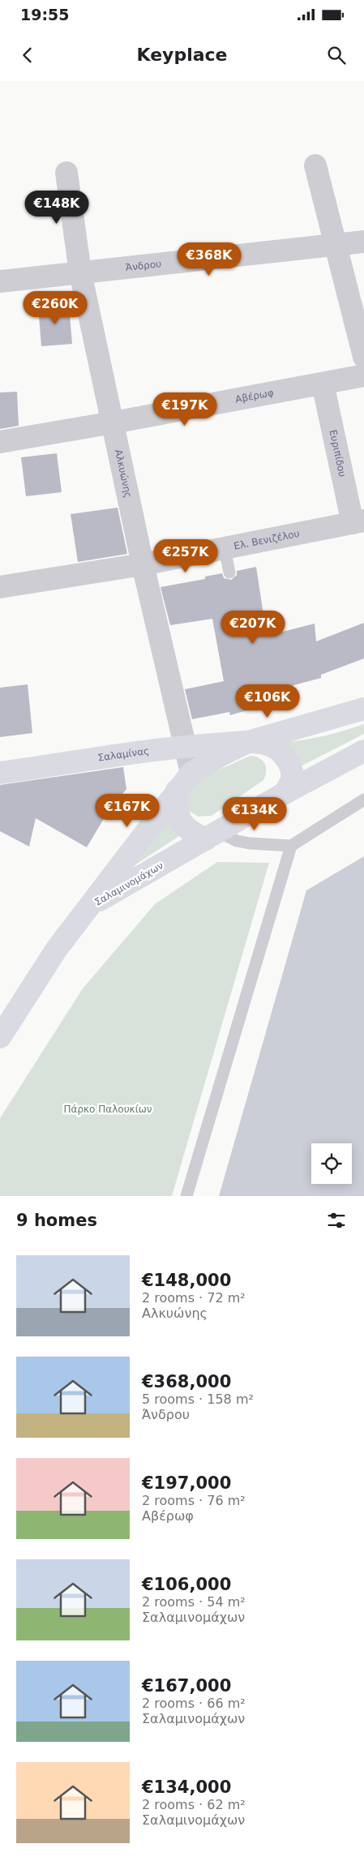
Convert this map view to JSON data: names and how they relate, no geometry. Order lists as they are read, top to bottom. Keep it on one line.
{"streets":{"main road":["Σαλαμίνας","Σαλαμινομάχων"],"street":["Άνδρου","Αβέρωφ","Ευριπίδου","Αλκυώνης","Ελ. Βενιζέλου"]},"crossings":[["Άνδρου","Αλκυώνης"],["Αβέρωφ","Ευριπίδου"],["Αβέρωφ","Αλκυώνης"],["Ευριπίδου","Ελ. Βενιζέλου"],["Αλκυώνης","Ελ. Βενιζέλου"],["Αλκυώνης","Σαλαμίνας"]],"parks":["Πάρκο Παλουκίων"],"page":{"status":"19:55","header":"Keyplace","price":["€148K","€368K","€260K","€197K","€257K","€207K","€106K","€167K","€134K"],"heading":"9 homes","list":[{"name":"€148,000","note":"2 rooms · 72 m² · Αλκυώνης"},{"name":"€368,000","note":"5 rooms · 158 m² · Άνδρου"},{"name":"€197,000","note":"2 rooms · 76 m² · Αβέρωφ"},{"name":"€106,000","note":"2 rooms · 54 m² · Σαλαμινομάχων"},{"name":"€167,000","note":"2 rooms · 66 m² · Σαλαμινομάχων"},{"name":"€134,000","note":"2 rooms · 62 m² · Σαλαμινομάχων"}]}}
